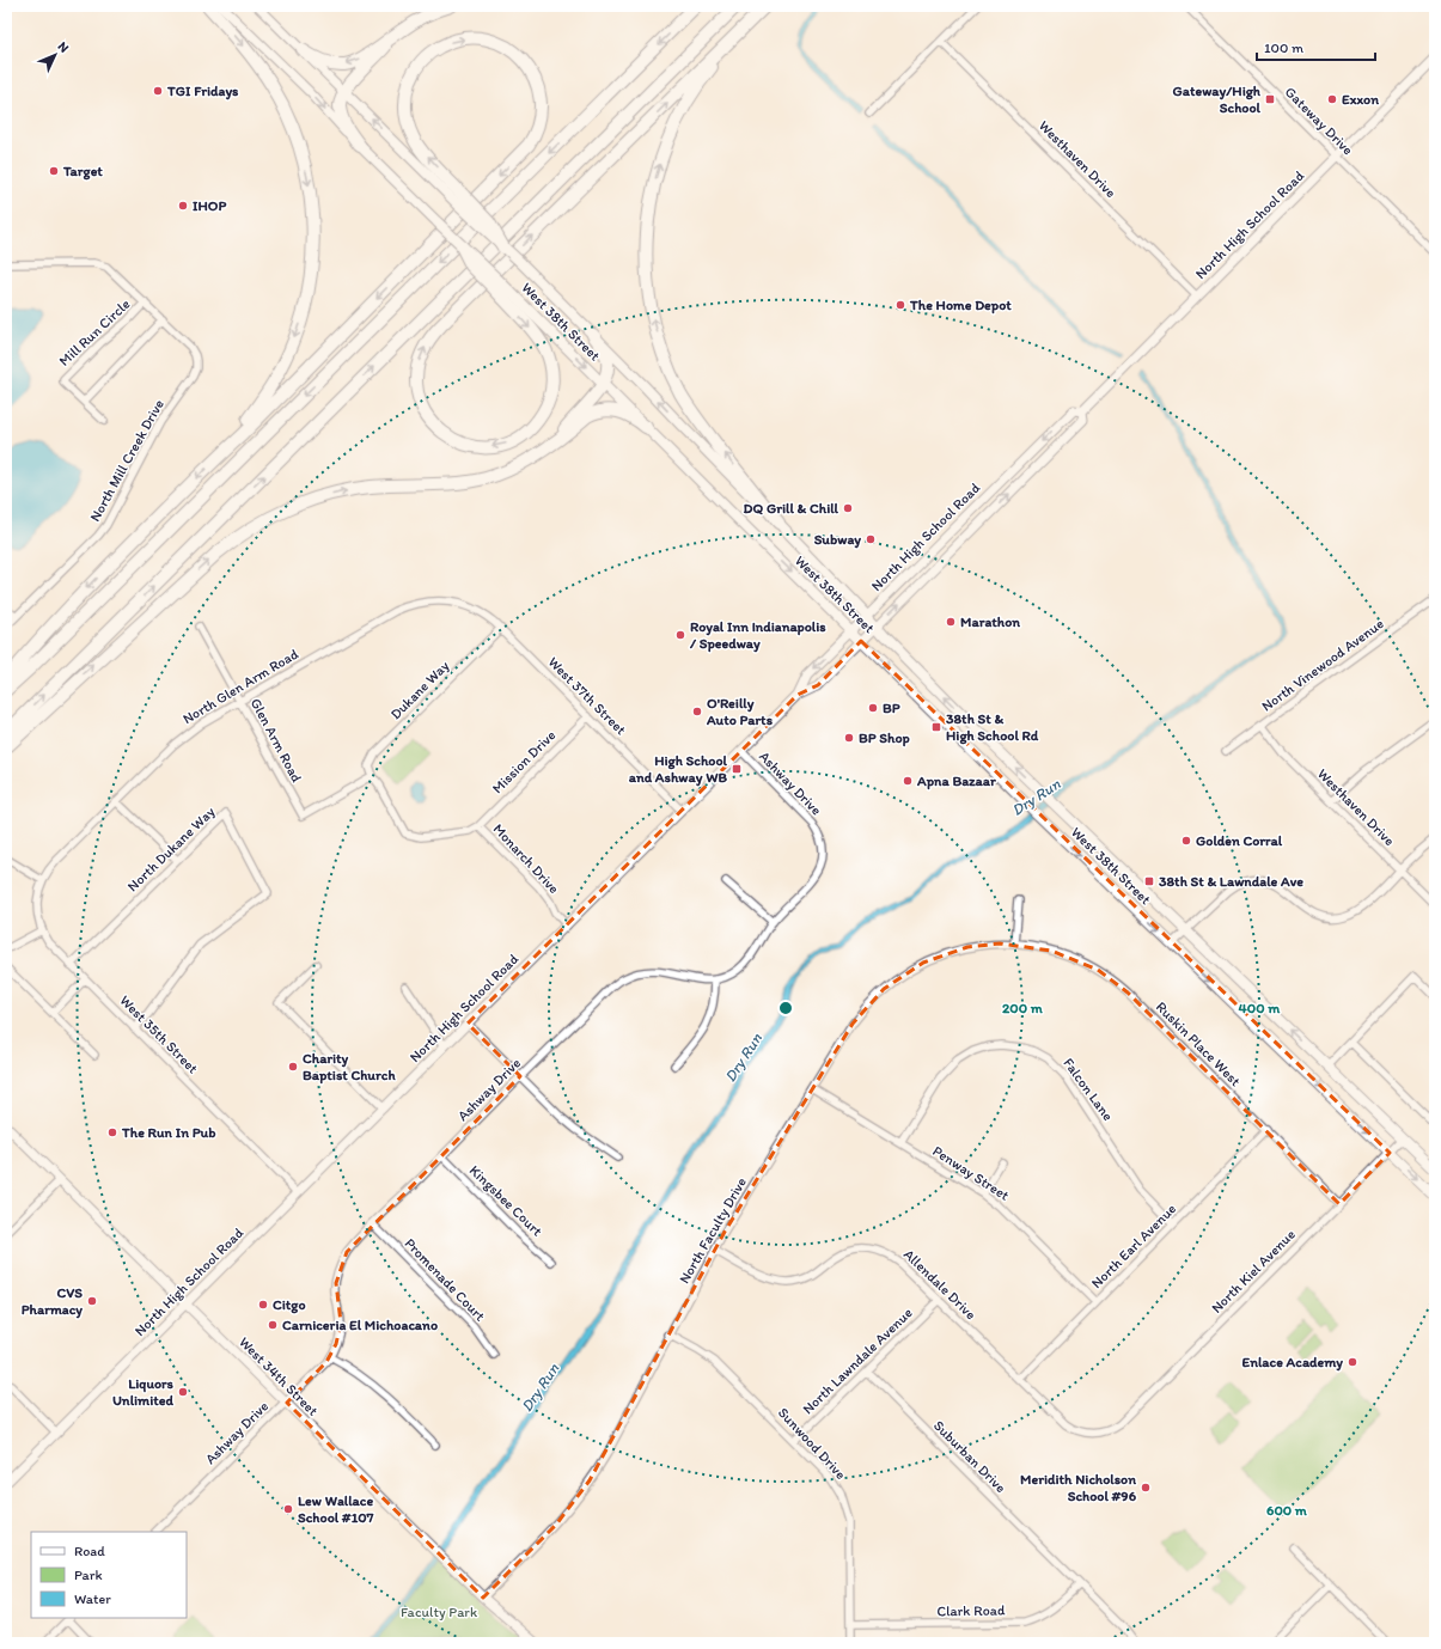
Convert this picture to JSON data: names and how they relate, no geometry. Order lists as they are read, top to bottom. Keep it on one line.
{"streets":{"main road":["West 38th Street"],"street":["Gateway Drive","Westhaven Drive","North High School Road","Mill Run Circle","North Mill Creek Drive","North Vinewood Avenue","North Glen Arm Road","Dukane Way","West 37th Street","Glen Arm Road","Mission Drive","Ashway Drive","North Dukane Way","Monarch Drive","West 35th Street","Ruskin Place West","Falcon Lane","Penway Street","Kingsbee Court","North Faculty Drive","North Earl Avenue","North Kiel Avenue","Promenade Court","Allendale Drive","North Lawndale Avenue","West 34th Street","Sunwood Drive","Suburban Drive","Clark Road"]},"crossings":[["Gateway Drive","North High School Road"],["Westhaven Drive","North High School Road"],["Westhaven Drive","North Vinewood Avenue"],["North High School Road","West 38th Street"],["North High School Road","West 37th Street"],["North High School Road","Ashway Drive"],["North High School Road","Monarch Drive"],["North High School Road","West 35th Street"],["North High School Road","West 34th Street"],["West 38th Street","North Kiel Avenue"],["North Glen Arm Road","West 37th Street"],["North Glen Arm Road","Glen Arm Road"],["North Glen Arm Road","West 35th Street"],["Dukane Way","West 37th Street"],["Dukane Way","Glen Arm Road"],["Dukane Way","Monarch Drive"],["West 37th Street","Mission Drive"],["Glen Arm Road","Monarch Drive"],["Mission Drive","Monarch Drive"],["Ashway Drive","Kingsbee Court"],["Ashway Drive","Promenade Court"],["Ashway Drive","West 34th Street"],["North Dukane Way","West 35th Street"],["Ruskin Place West","North Faculty Drive"],["Ruskin Place West","North Earl Avenue"],["Ruskin Place West","North Kiel Avenue"],["Falcon Lane","Penway Street"],["Falcon Lane","North Earl Avenue"],["Penway Street","North Faculty Drive"],["Penway Street","North Earl Avenue"],["North Faculty Drive","Allendale Drive"],["North Faculty Drive","West 34th Street"],["North Faculty Drive","Sunwood Drive"],["North Earl Avenue","Allendale Drive"],["North Kiel Avenue","Allendale Drive"],["Allendale Drive","North Lawndale Avenue"],["North Lawndale Avenue","Sunwood Drive"],["North Lawndale Avenue","Suburban Drive"],["Sunwood Drive","Clark Road"],["Suburban Drive","Clark Road"]],"water":["Dry Run"],"parks":["Faculty Park"],"places":{"other":["TGI Fridays","Exxon","Target","IHOP","The Home Depot","DQ Grill & Chill","Subway","Marathon","Royal Inn Indianapolis / Speedway","BP","O'Reilly Auto Parts","BP Shop","Apna Bazaar","Golden Corral","Charity Baptist Church","The Run In Pub","CVS Pharmacy","Citgo","Carniceria El Michoacano","Enlace Academy","Liquors Unlimited","Meridith Nicholson School #96","Lew Wallace School #107"],"transit":["Gateway/High School","38th St & High School Rd","High School and Ashway WB","38th St & Lawndale Ave"]},"legend":["Road","Park","Water"],"scale_bar":"100 m","north":"top right","rings":["200 m","400 m","600 m"]}
